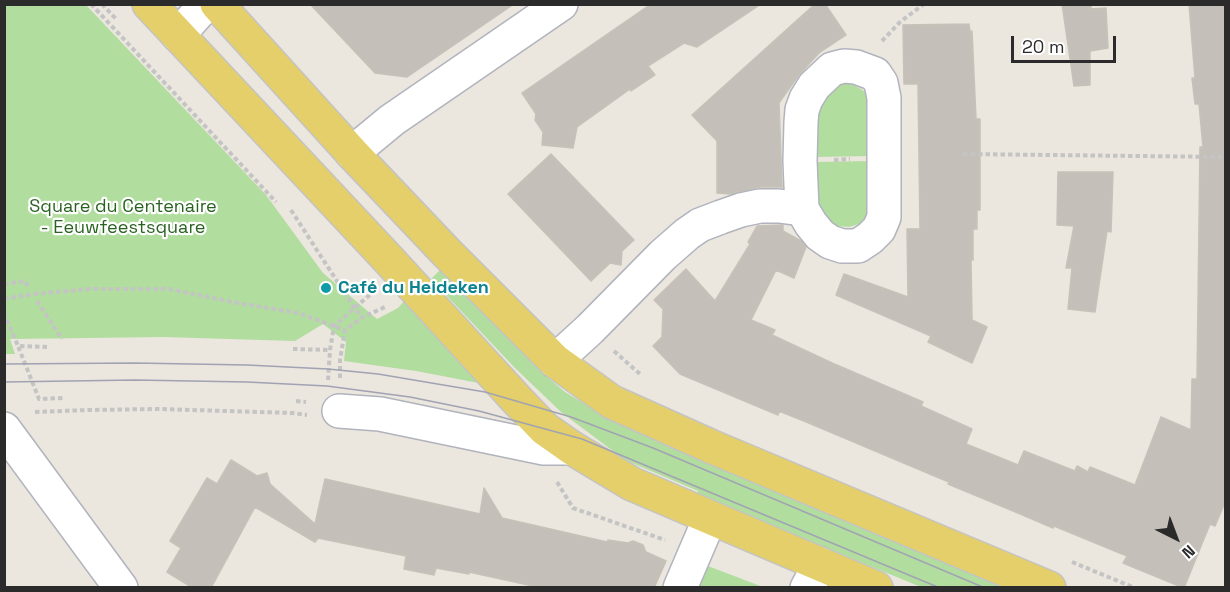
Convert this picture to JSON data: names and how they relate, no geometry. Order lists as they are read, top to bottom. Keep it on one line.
{"parks":["Square du Centenaire - Eeuwfeestsquare"],"places":["Café du Heideken"],"scale_bar":"20 m","north":"bottom right"}
